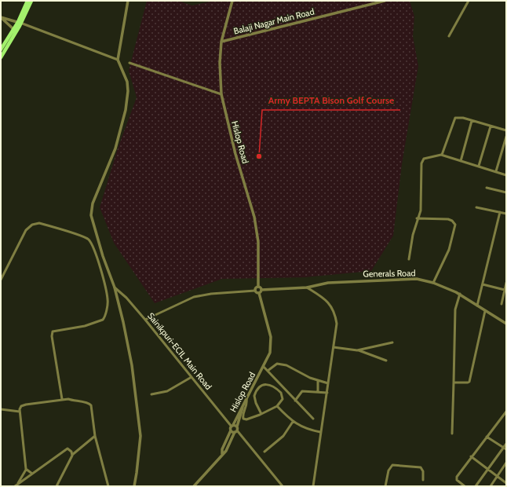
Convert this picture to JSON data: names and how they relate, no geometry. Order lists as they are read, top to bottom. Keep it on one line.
{"streets":{"street":["Balaji Nagar Main Road","Hislop Road","Generals Road","Sainikpuri-ECIL Main Road"]},"crossings":[["Balaji Nagar Main Road","Hislop Road"],["Hislop Road","Sainikpuri-ECIL Main Road"]],"places":["Army BEPTA Bison Golf Course"]}
